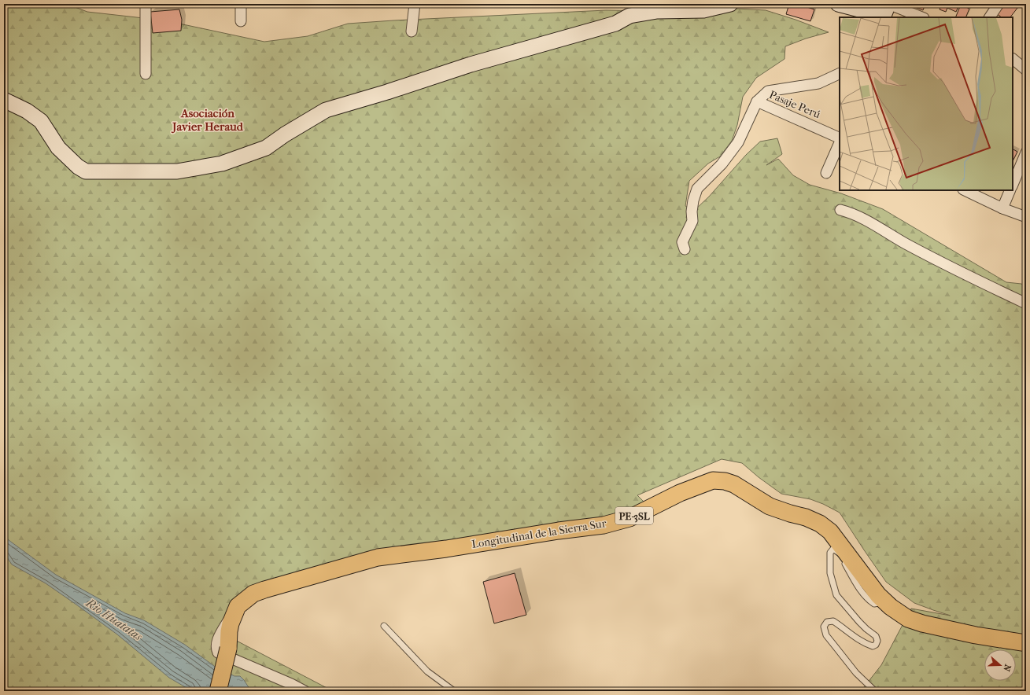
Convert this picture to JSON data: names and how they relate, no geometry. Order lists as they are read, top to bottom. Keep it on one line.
{"streets":{"main road":["PE-3SL","Longitudinal de la Sierra Sur"],"street":["Pasaje Perú"]},"districts":["Asociación Javier Heraud"],"water":["Rio Huatatas"],"north":"right"}
